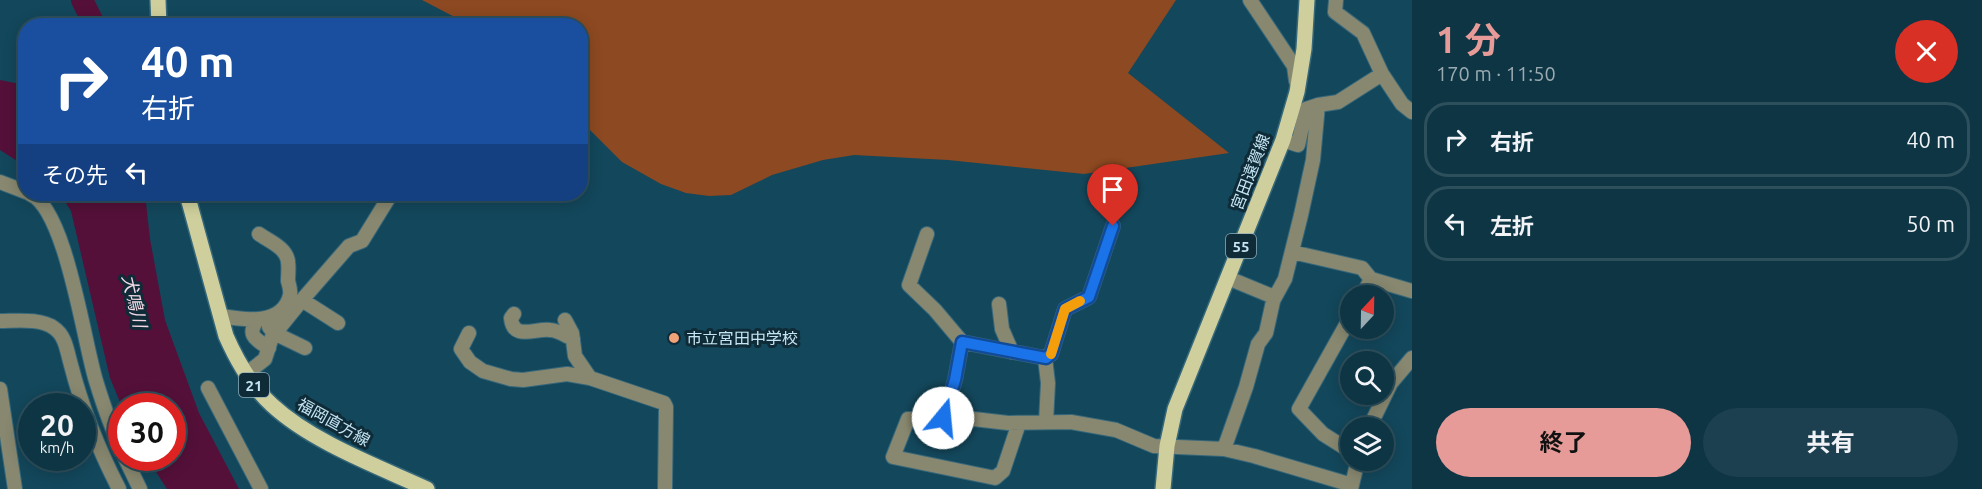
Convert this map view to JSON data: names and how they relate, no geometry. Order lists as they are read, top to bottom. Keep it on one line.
{"streets":{"main road":["宮田遠賀線","55","21","福岡直方線"]},"water":["犬鳴川"],"places":["市立宮田中学校"],"north":"top","page":{"heading":["1 分","170 m · 11:50"],"turn":["40 m","右折"],"list":[{"name":"右折","value":"40 m"},{"name":"左折","value":"50 m"}],"then":"その先","speed":"20 km/h","limit":"30","buttons":["終了","共有"]}}
